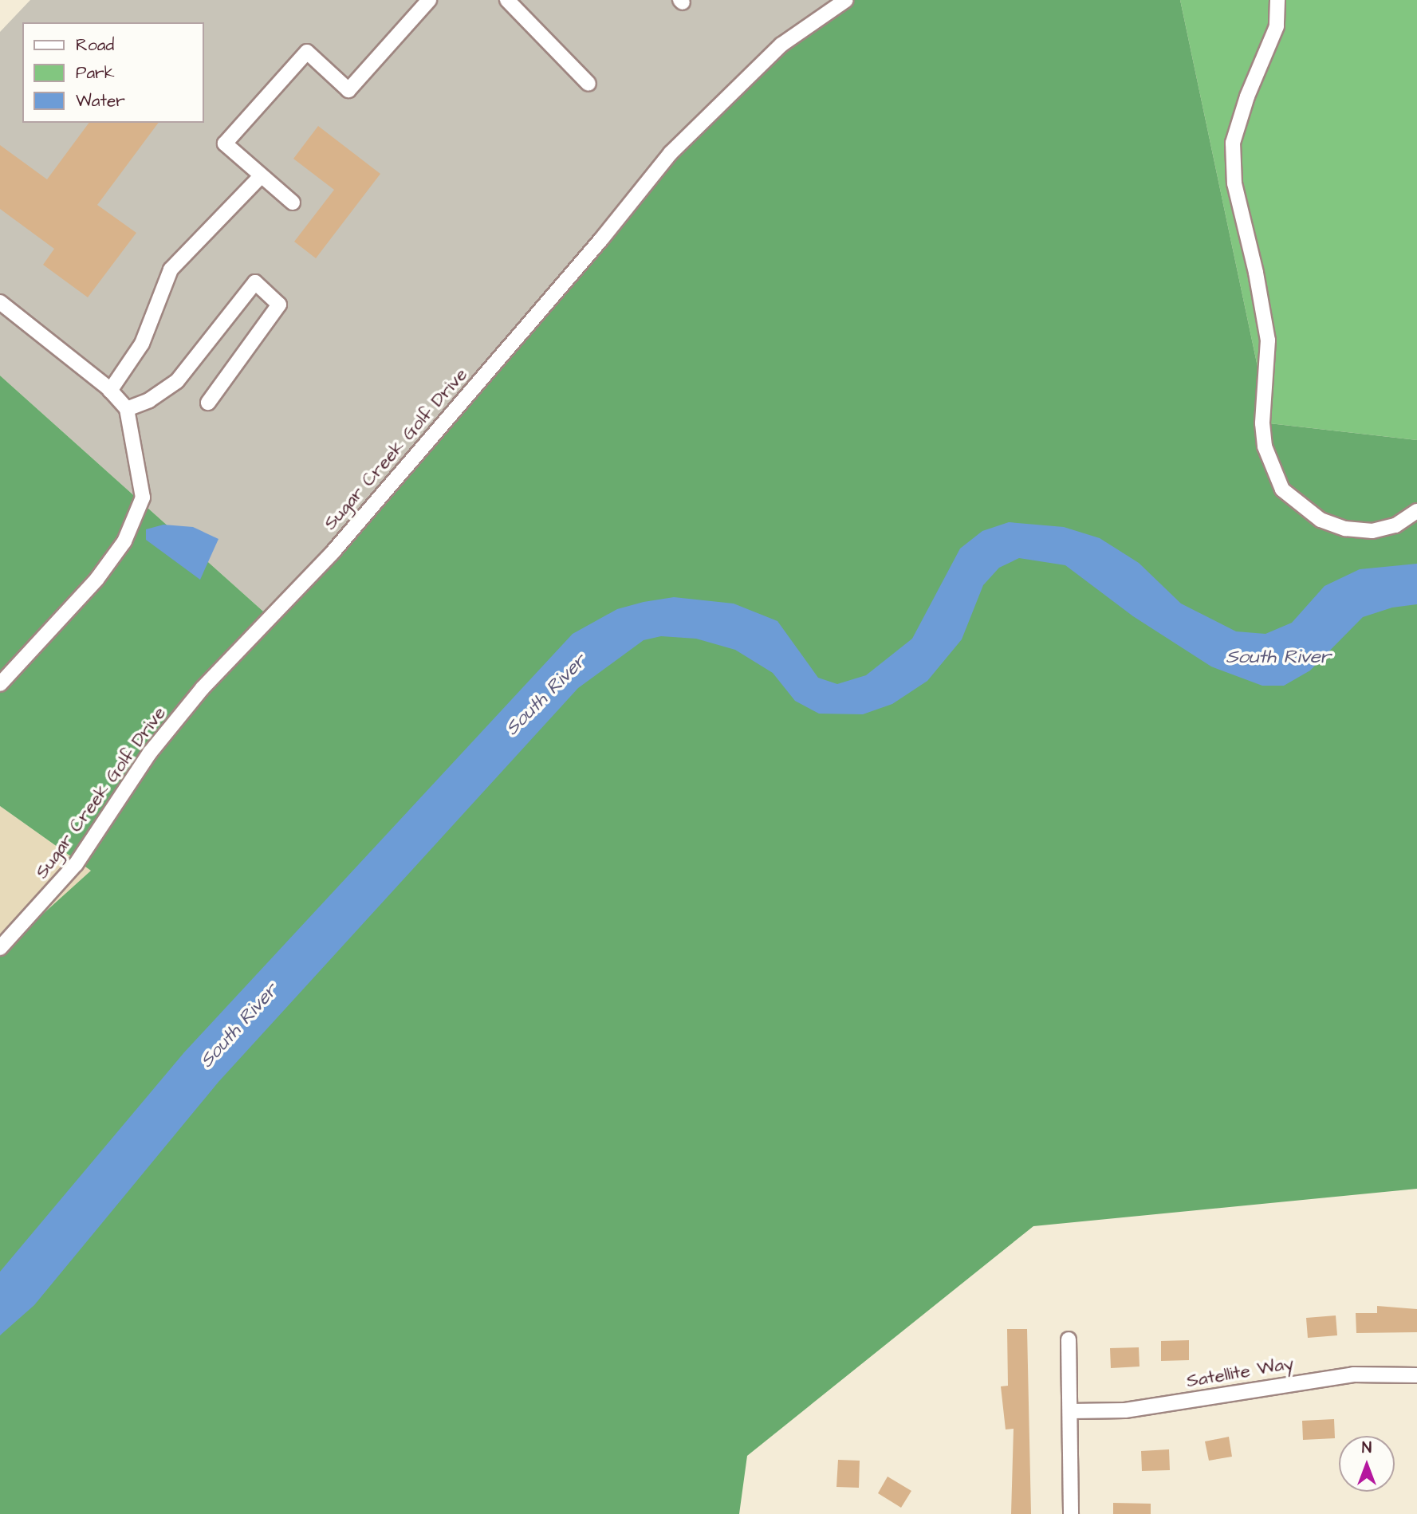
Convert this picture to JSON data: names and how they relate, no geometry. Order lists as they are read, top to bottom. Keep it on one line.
{"streets":{"street":["Sugar Creek Golf Drive","Satellite Way"]},"water":["South River"],"legend":["Road","Park","Water"],"north":"top"}
